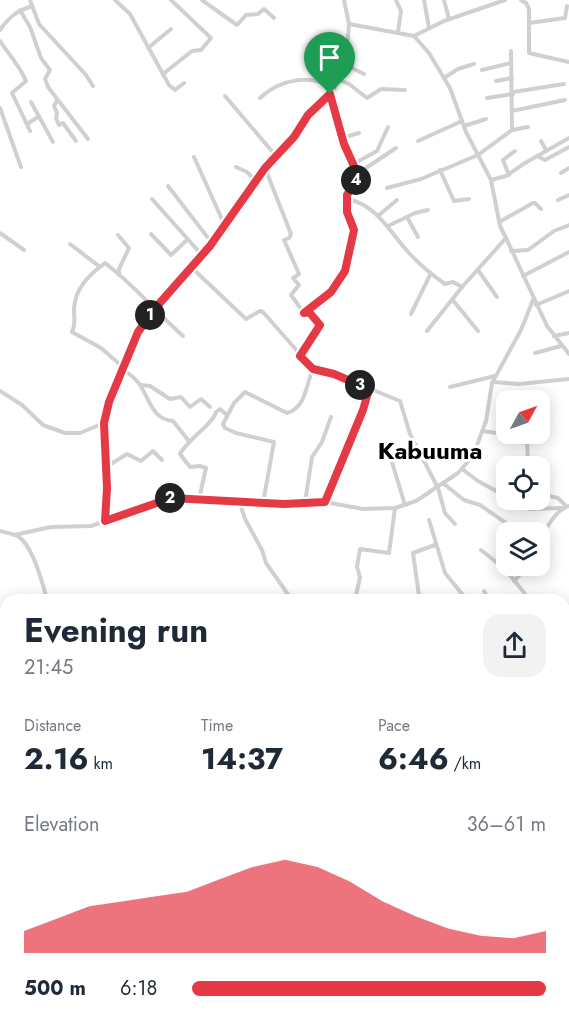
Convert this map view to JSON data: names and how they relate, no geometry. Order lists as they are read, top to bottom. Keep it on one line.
{"districts":["Kabuuma"],"north":"top right","page":{"pins":["4","1","3","2"],"heading":["Evening run","21:45"],"stats":[["Distance","2.16 km"],["Time","14:37"],["Pace","6:46 /km"]],"chart":["Elevation","36–61 m"],"list":[{"name":"500 m","note":"6:18"}]}}
